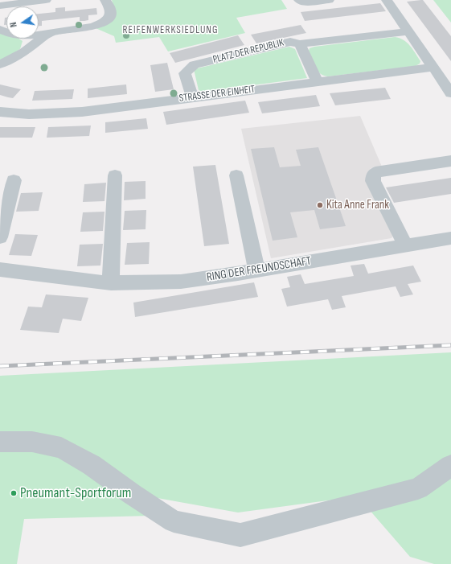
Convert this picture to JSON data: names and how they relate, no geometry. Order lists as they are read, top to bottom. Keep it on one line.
{"streets":{"street":["PLATZ DER REPUBLIK","STRASSE DER EINHEIT","RING DER FREUNDSCHAFT"]},"crossings":[["PLATZ DER REPUBLIK","STRASSE DER EINHEIT"]],"districts":["REIFENWERKSIEDLUNG"],"places":["Kita Anne Frank","Pneumant-Sportforum"],"north":"left"}
